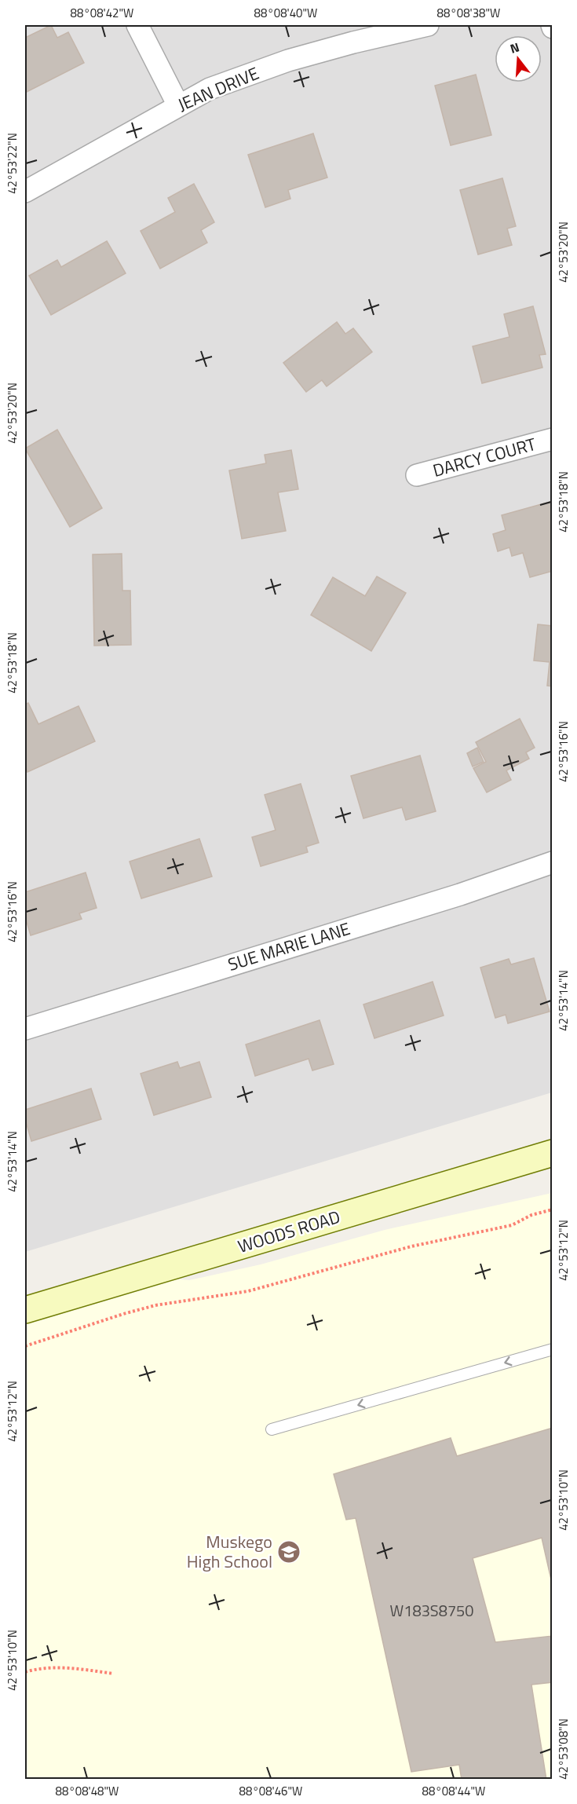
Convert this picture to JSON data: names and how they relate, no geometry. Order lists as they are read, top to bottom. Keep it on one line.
{"streets":{"street":["JEAN DRIVE","DARCY COURT","SUE MARIE LANE","WOODS ROAD"]},"places":{"school or university":["Muskego High School"]},"house_numbers":["W183S8750"],"north":"top","coordinates":["88°08'42\"W","88°08'40\"W","88°08'38\"W","42°53'22\"N","42°53'20\"N","42°53'18\"N","42°53'16\"N","42°53'14\"N","42°53'12\"N","42°53'10\"N","42°53'08\"N","88°08'48\"W","88°08'46\"W","88°08'44\"W"]}
